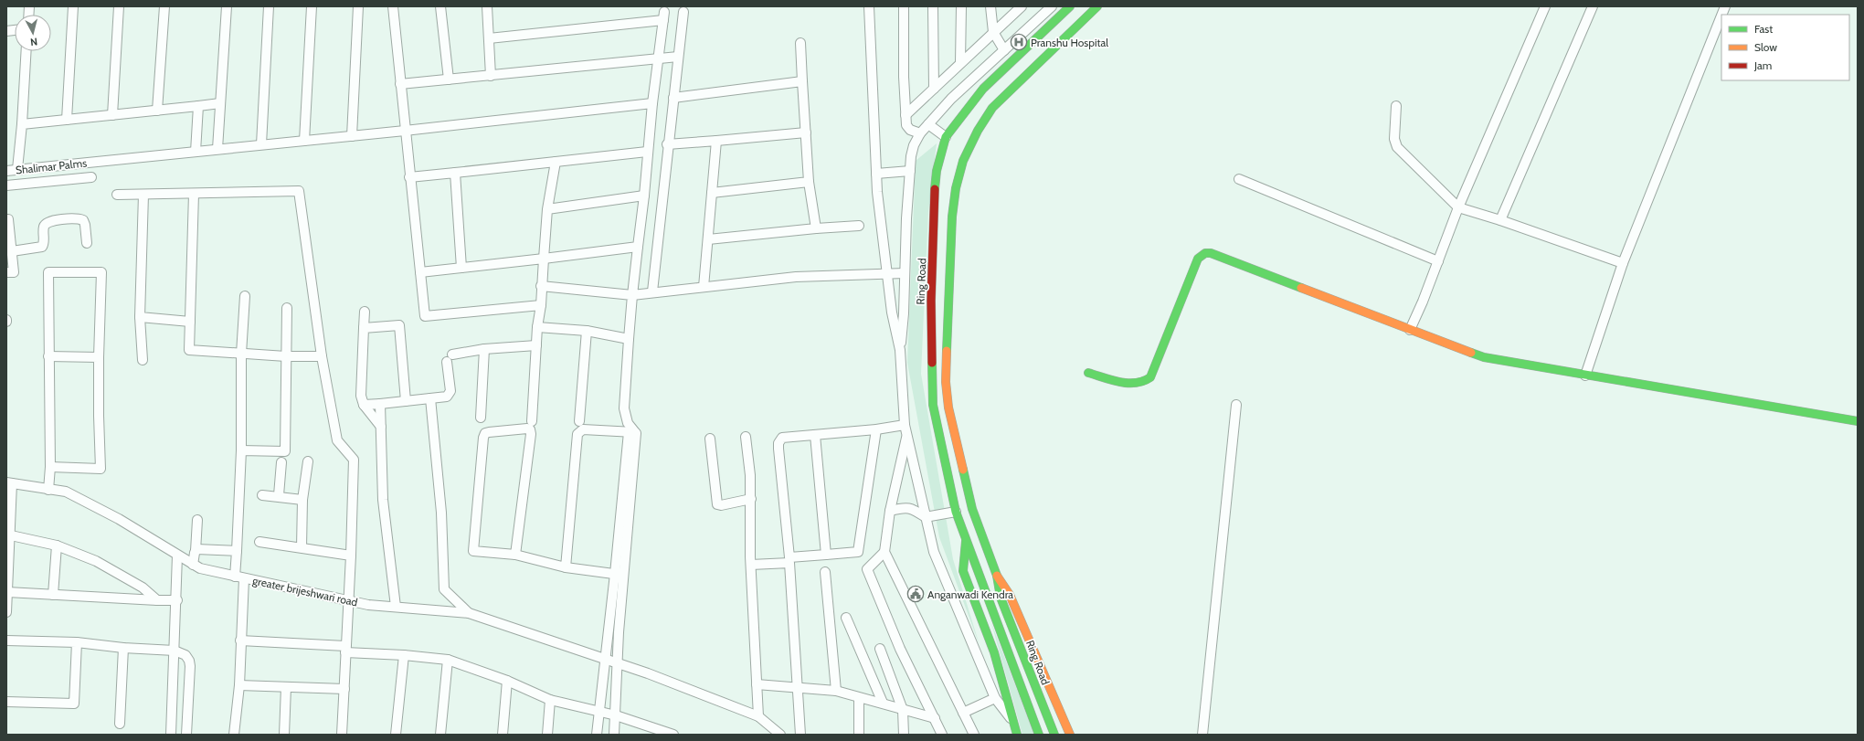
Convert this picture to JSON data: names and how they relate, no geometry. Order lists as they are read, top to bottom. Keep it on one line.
{"streets":{"main road":["Ring Road"],"street":["Shalimar Palms","greater brijeshwari road"]},"places":{"hospital":["Pranshu Hospital"],"public building":["Anganwadi Kendra"]},"legend":["Fast","Slow","Jam"],"north":"bottom"}
